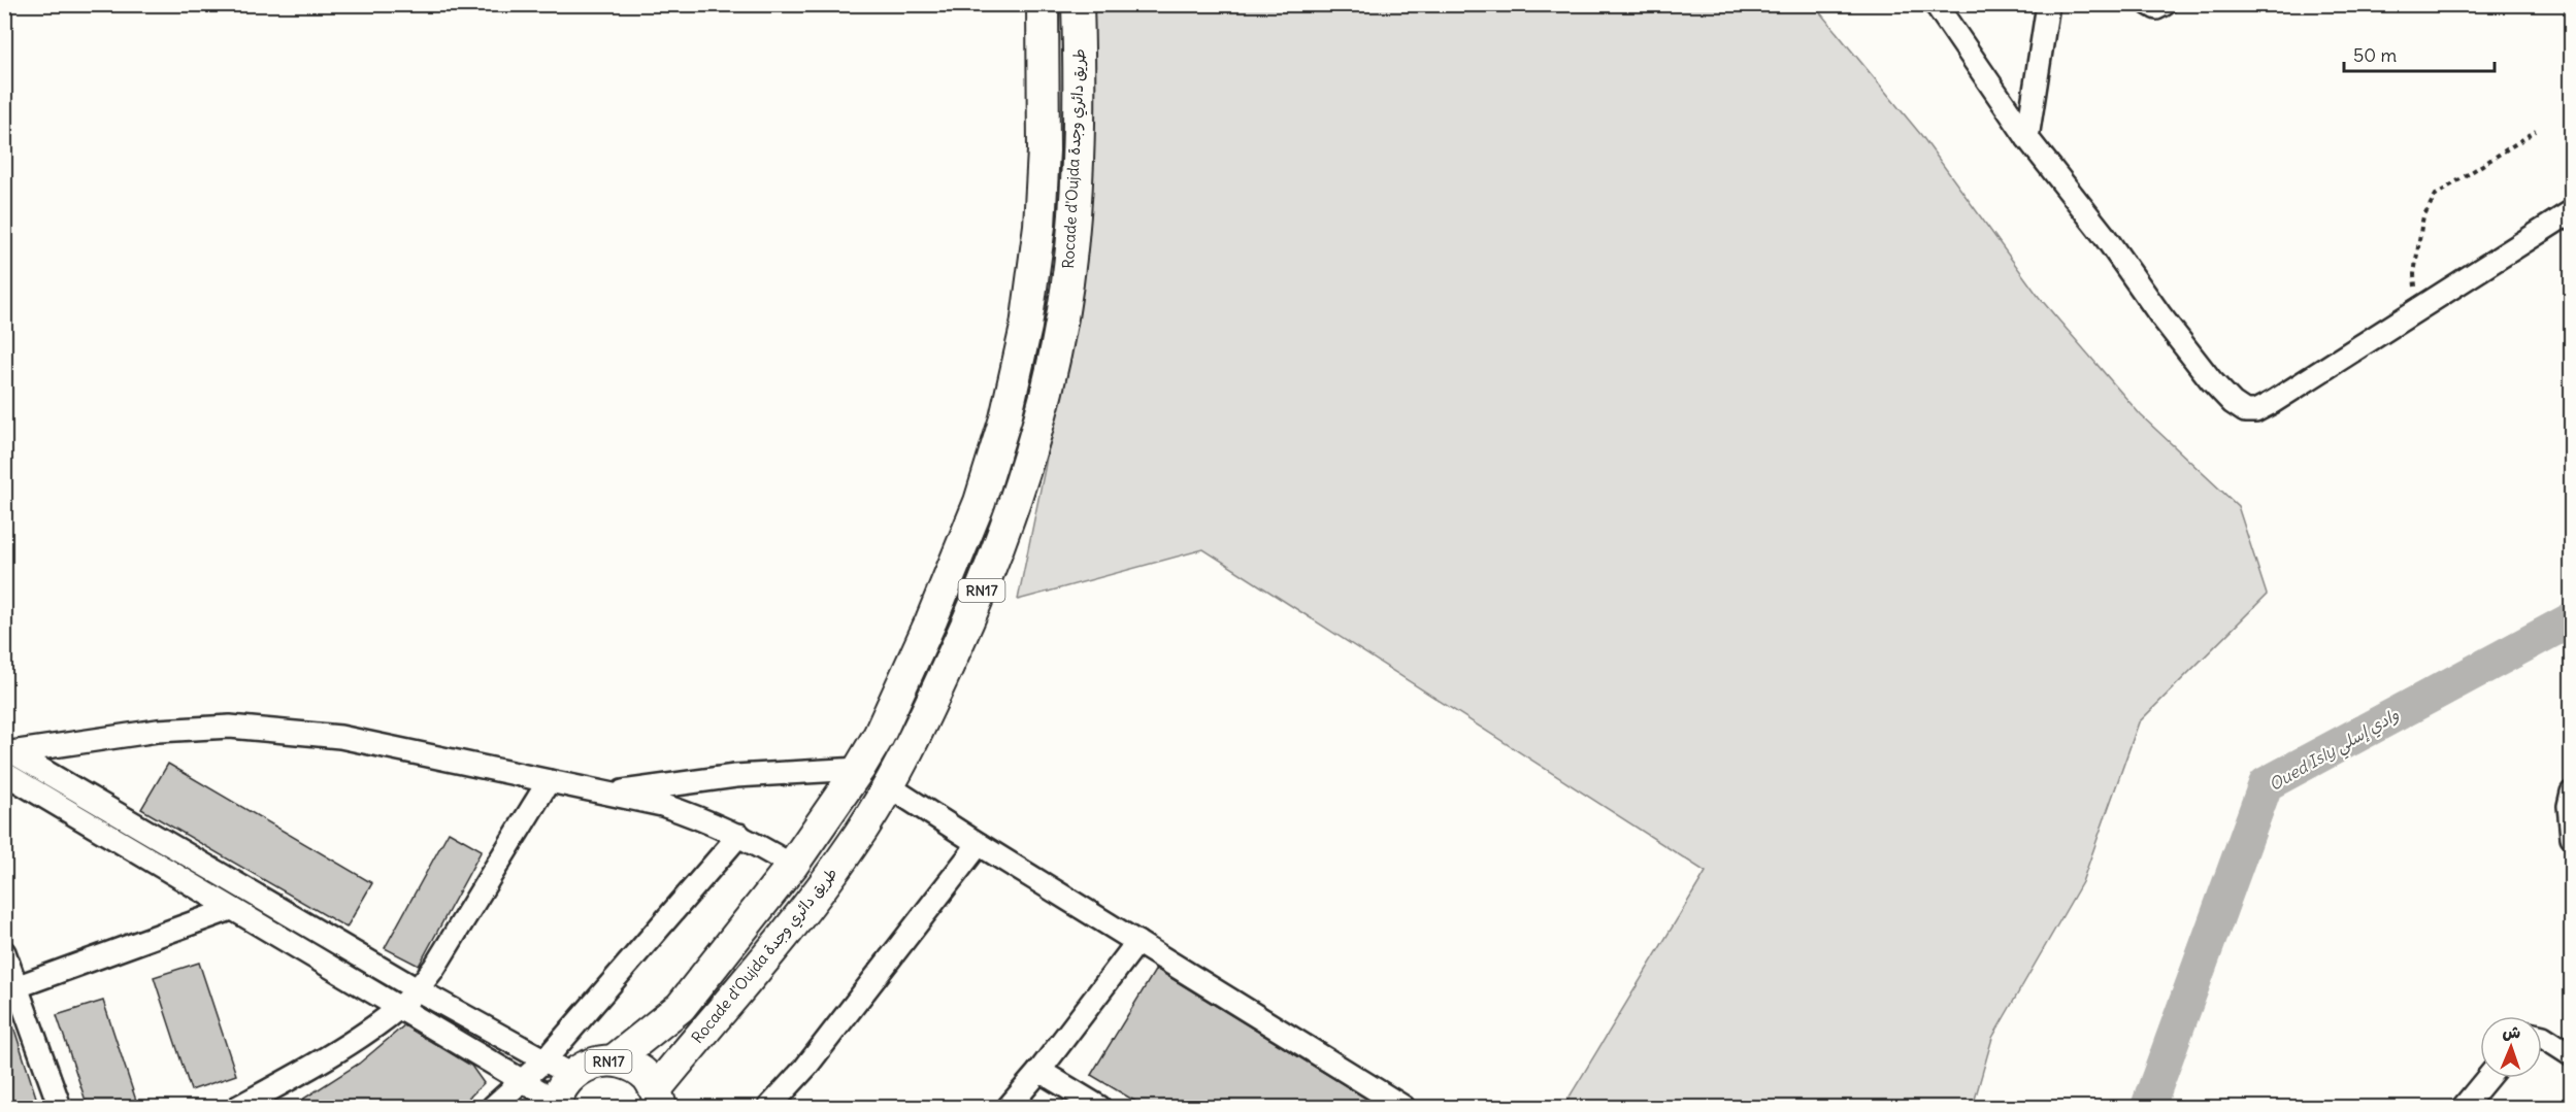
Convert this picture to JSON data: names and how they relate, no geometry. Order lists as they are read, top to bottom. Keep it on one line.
{"streets":{"highway":["Rocade d'Oujda طريق دائري وجدة","RN17"]},"crossings":[["Rocade d'Oujda طريق دائري وجدة","RN17"]],"water":["Oued Isly وادي إسلي"],"scale_bar":"50 m","north":"top"}
